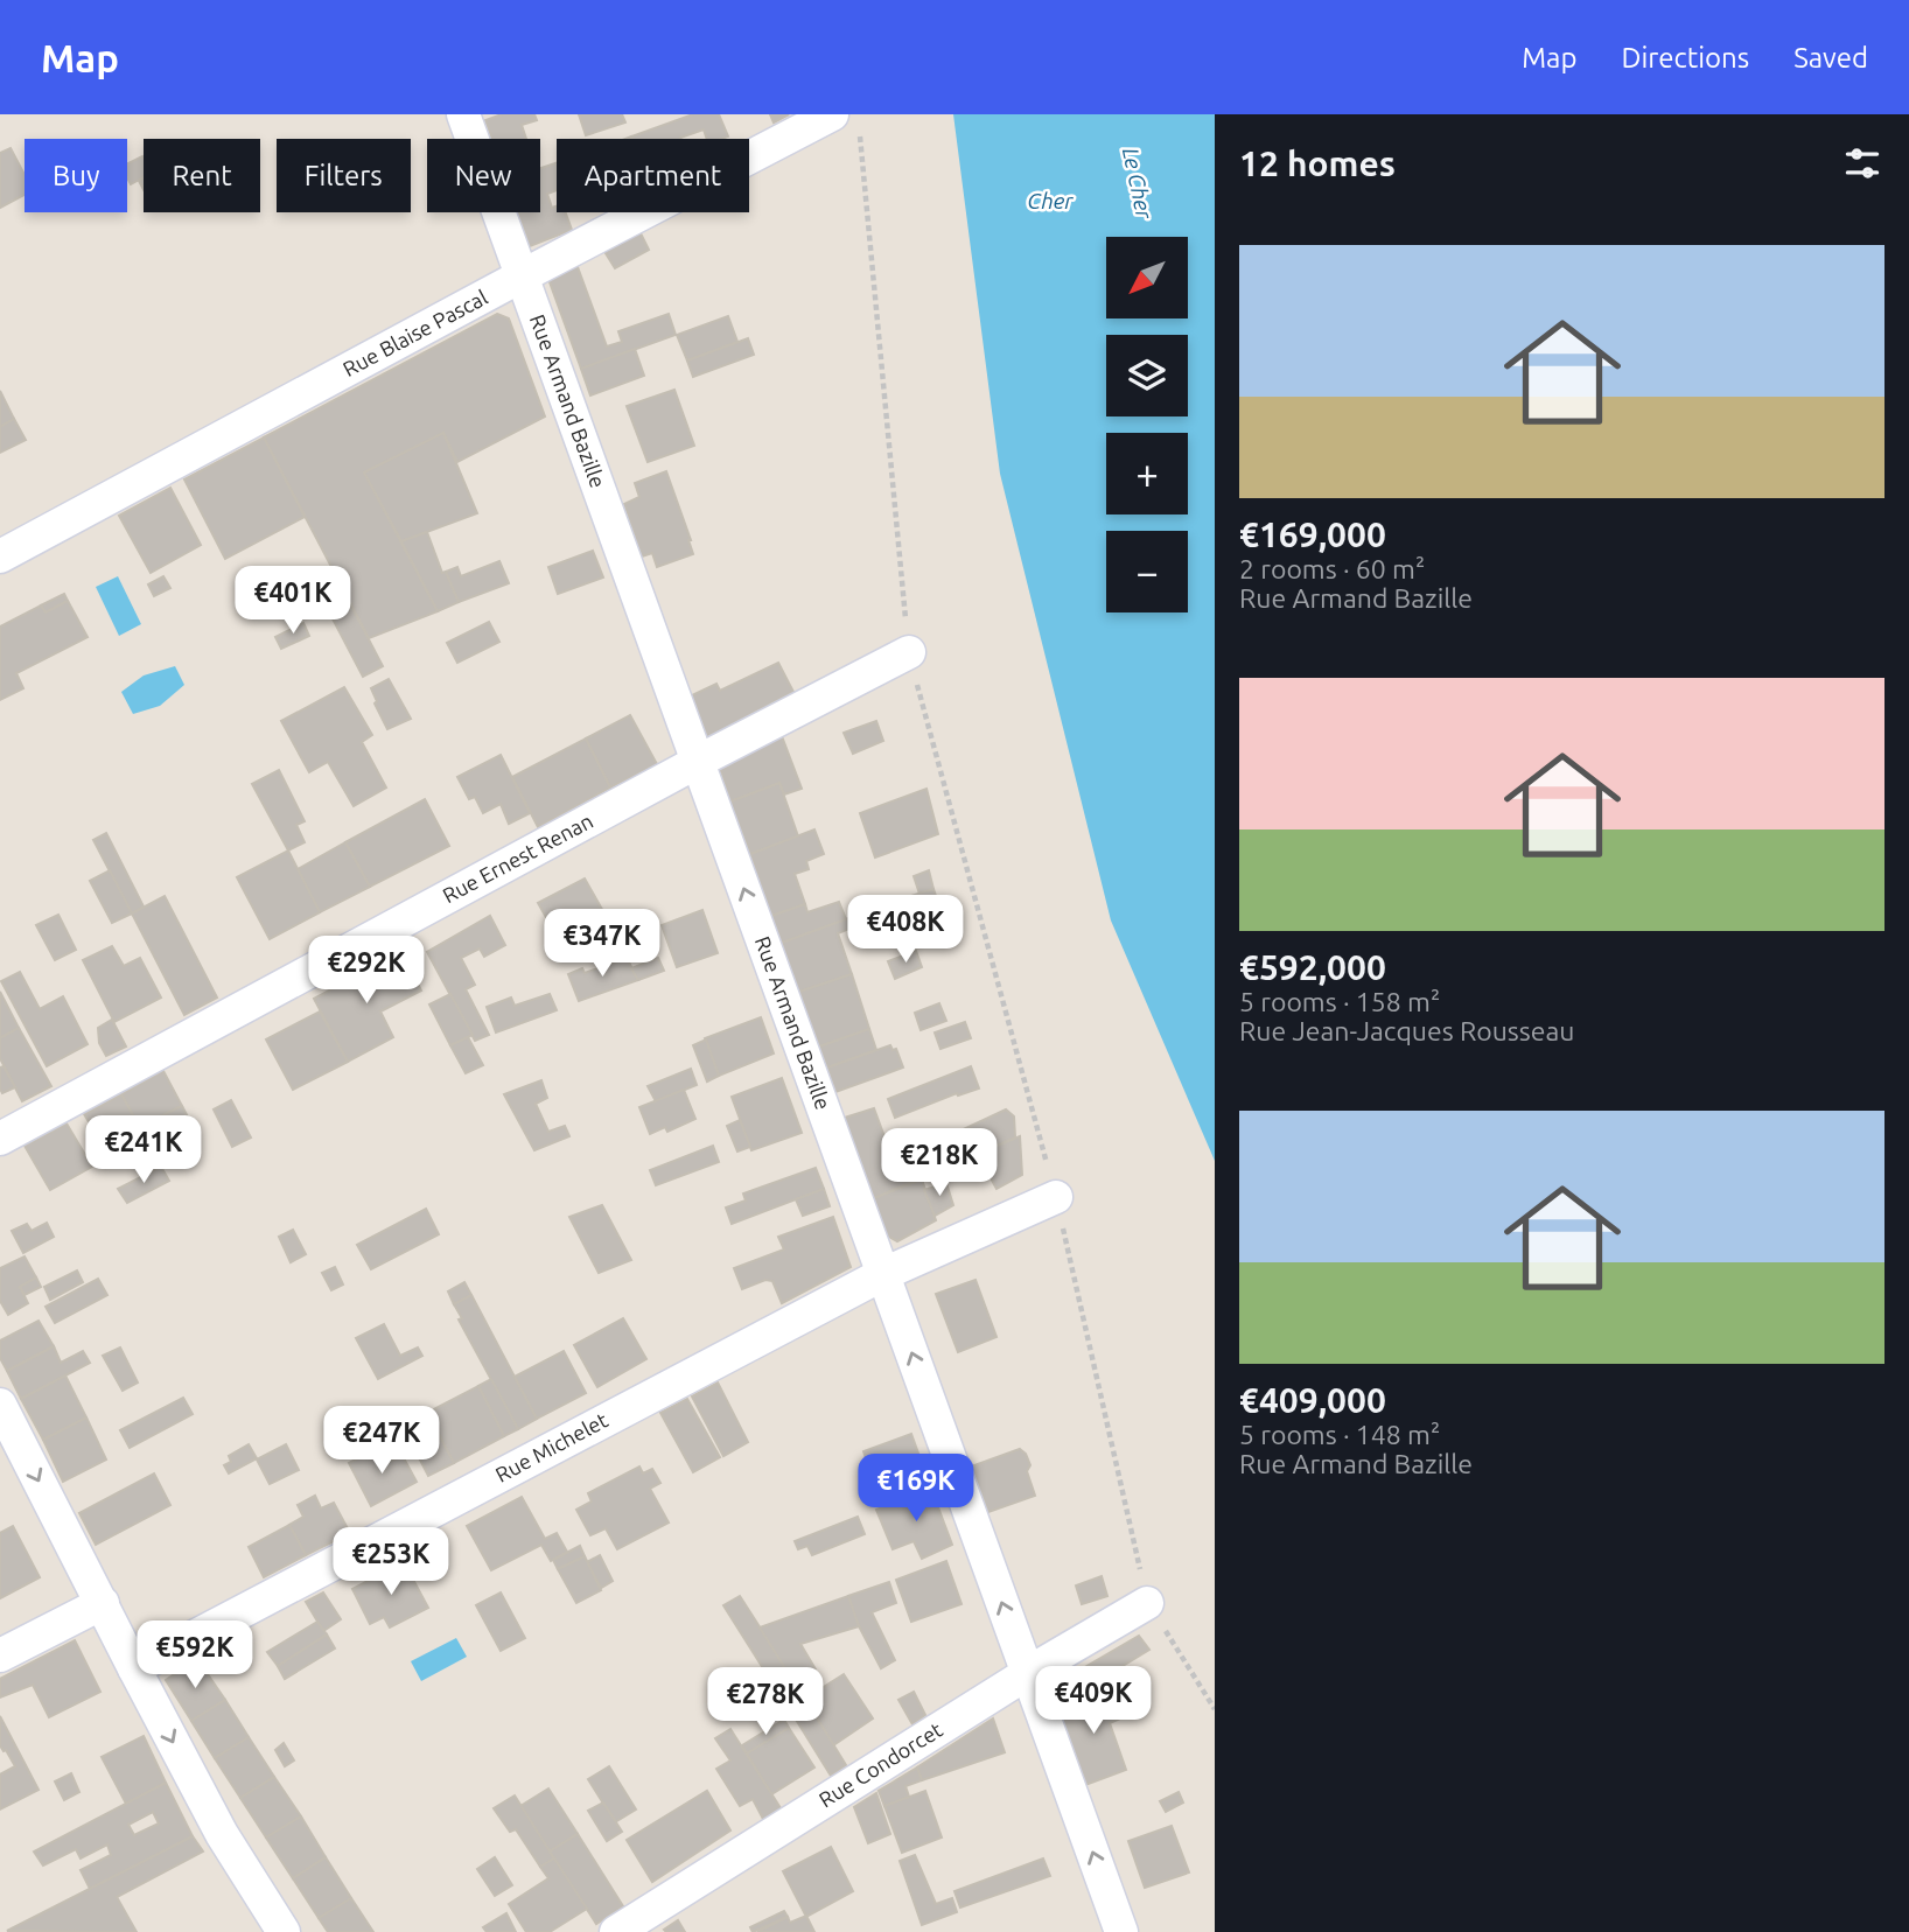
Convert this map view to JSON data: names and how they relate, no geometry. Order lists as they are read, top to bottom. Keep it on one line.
{"streets":{"street":["Rue Blaise Pascal","Rue Armand Bazille","Rue Ernest Renan","Rue Michelet","Rue Condorcet"]},"crossings":[["Rue Blaise Pascal","Rue Armand Bazille"],["Rue Armand Bazille","Rue Ernest Renan"],["Rue Armand Bazille","Rue Michelet"],["Rue Armand Bazille","Rue Condorcet"]],"one_way":["Rue Armand Bazille"],"water":["Le Cher","Cher"],"north":"bottom left","page":{"header":"Map","nav":["Map","Directions","Saved"],"heading":"12 homes","chip":["Buy","Rent","Filters","New","Apartment"],"list":[{"name":"€169,000","note":"2 rooms · 60 m² · Rue Armand Bazille"},{"name":"€592,000","note":"5 rooms · 158 m² · Rue Jean-Jacques Rousseau"},{"name":"€409,000","note":"5 rooms · 148 m² · Rue Armand Bazille"}],"map_buttons":["+","−"],"price":["€401K","€408K","€347K","€292K","€241K","€218K","€247K","€169K","€253K","€592K","€409K","€278K"]}}
